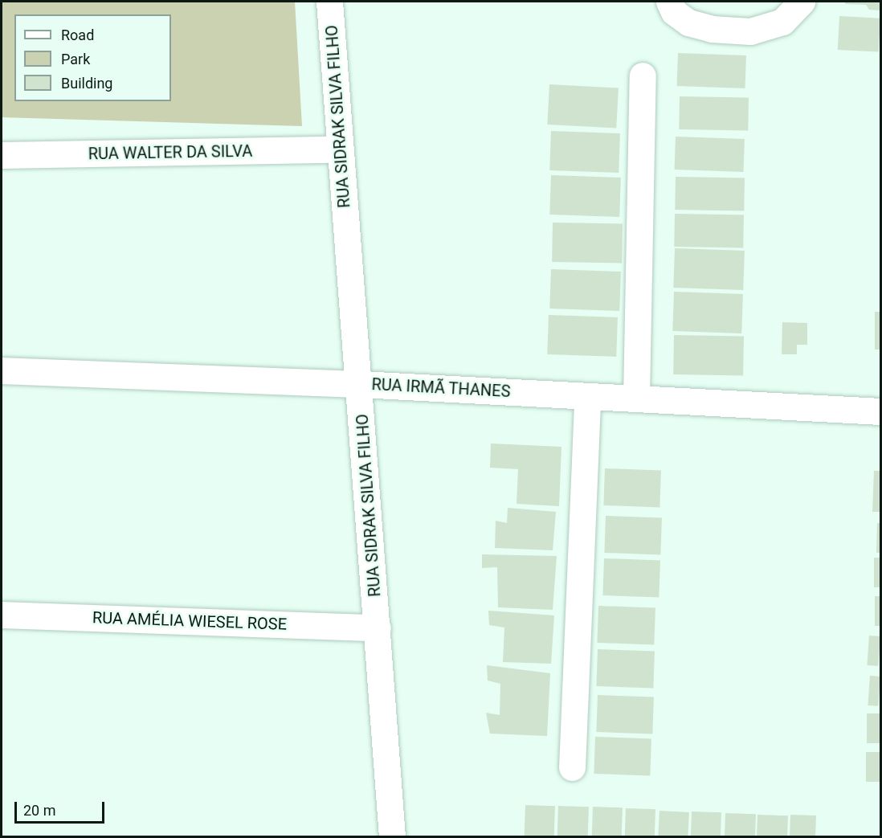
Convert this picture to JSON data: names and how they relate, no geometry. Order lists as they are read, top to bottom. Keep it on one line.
{"streets":{"street":["RUA SIDRAK SILVA FILHO","RUA WALTER DA SILVA","RUA IRMÃ THANES","RUA AMÉLIA WIESEL ROSE"]},"crossings":[["RUA SIDRAK SILVA FILHO","RUA WALTER DA SILVA"],["RUA SIDRAK SILVA FILHO","RUA IRMÃ THANES"],["RUA SIDRAK SILVA FILHO","RUA AMÉLIA WIESEL ROSE"]],"legend":["Road","Park","Building"],"scale_bar":"20 m"}
